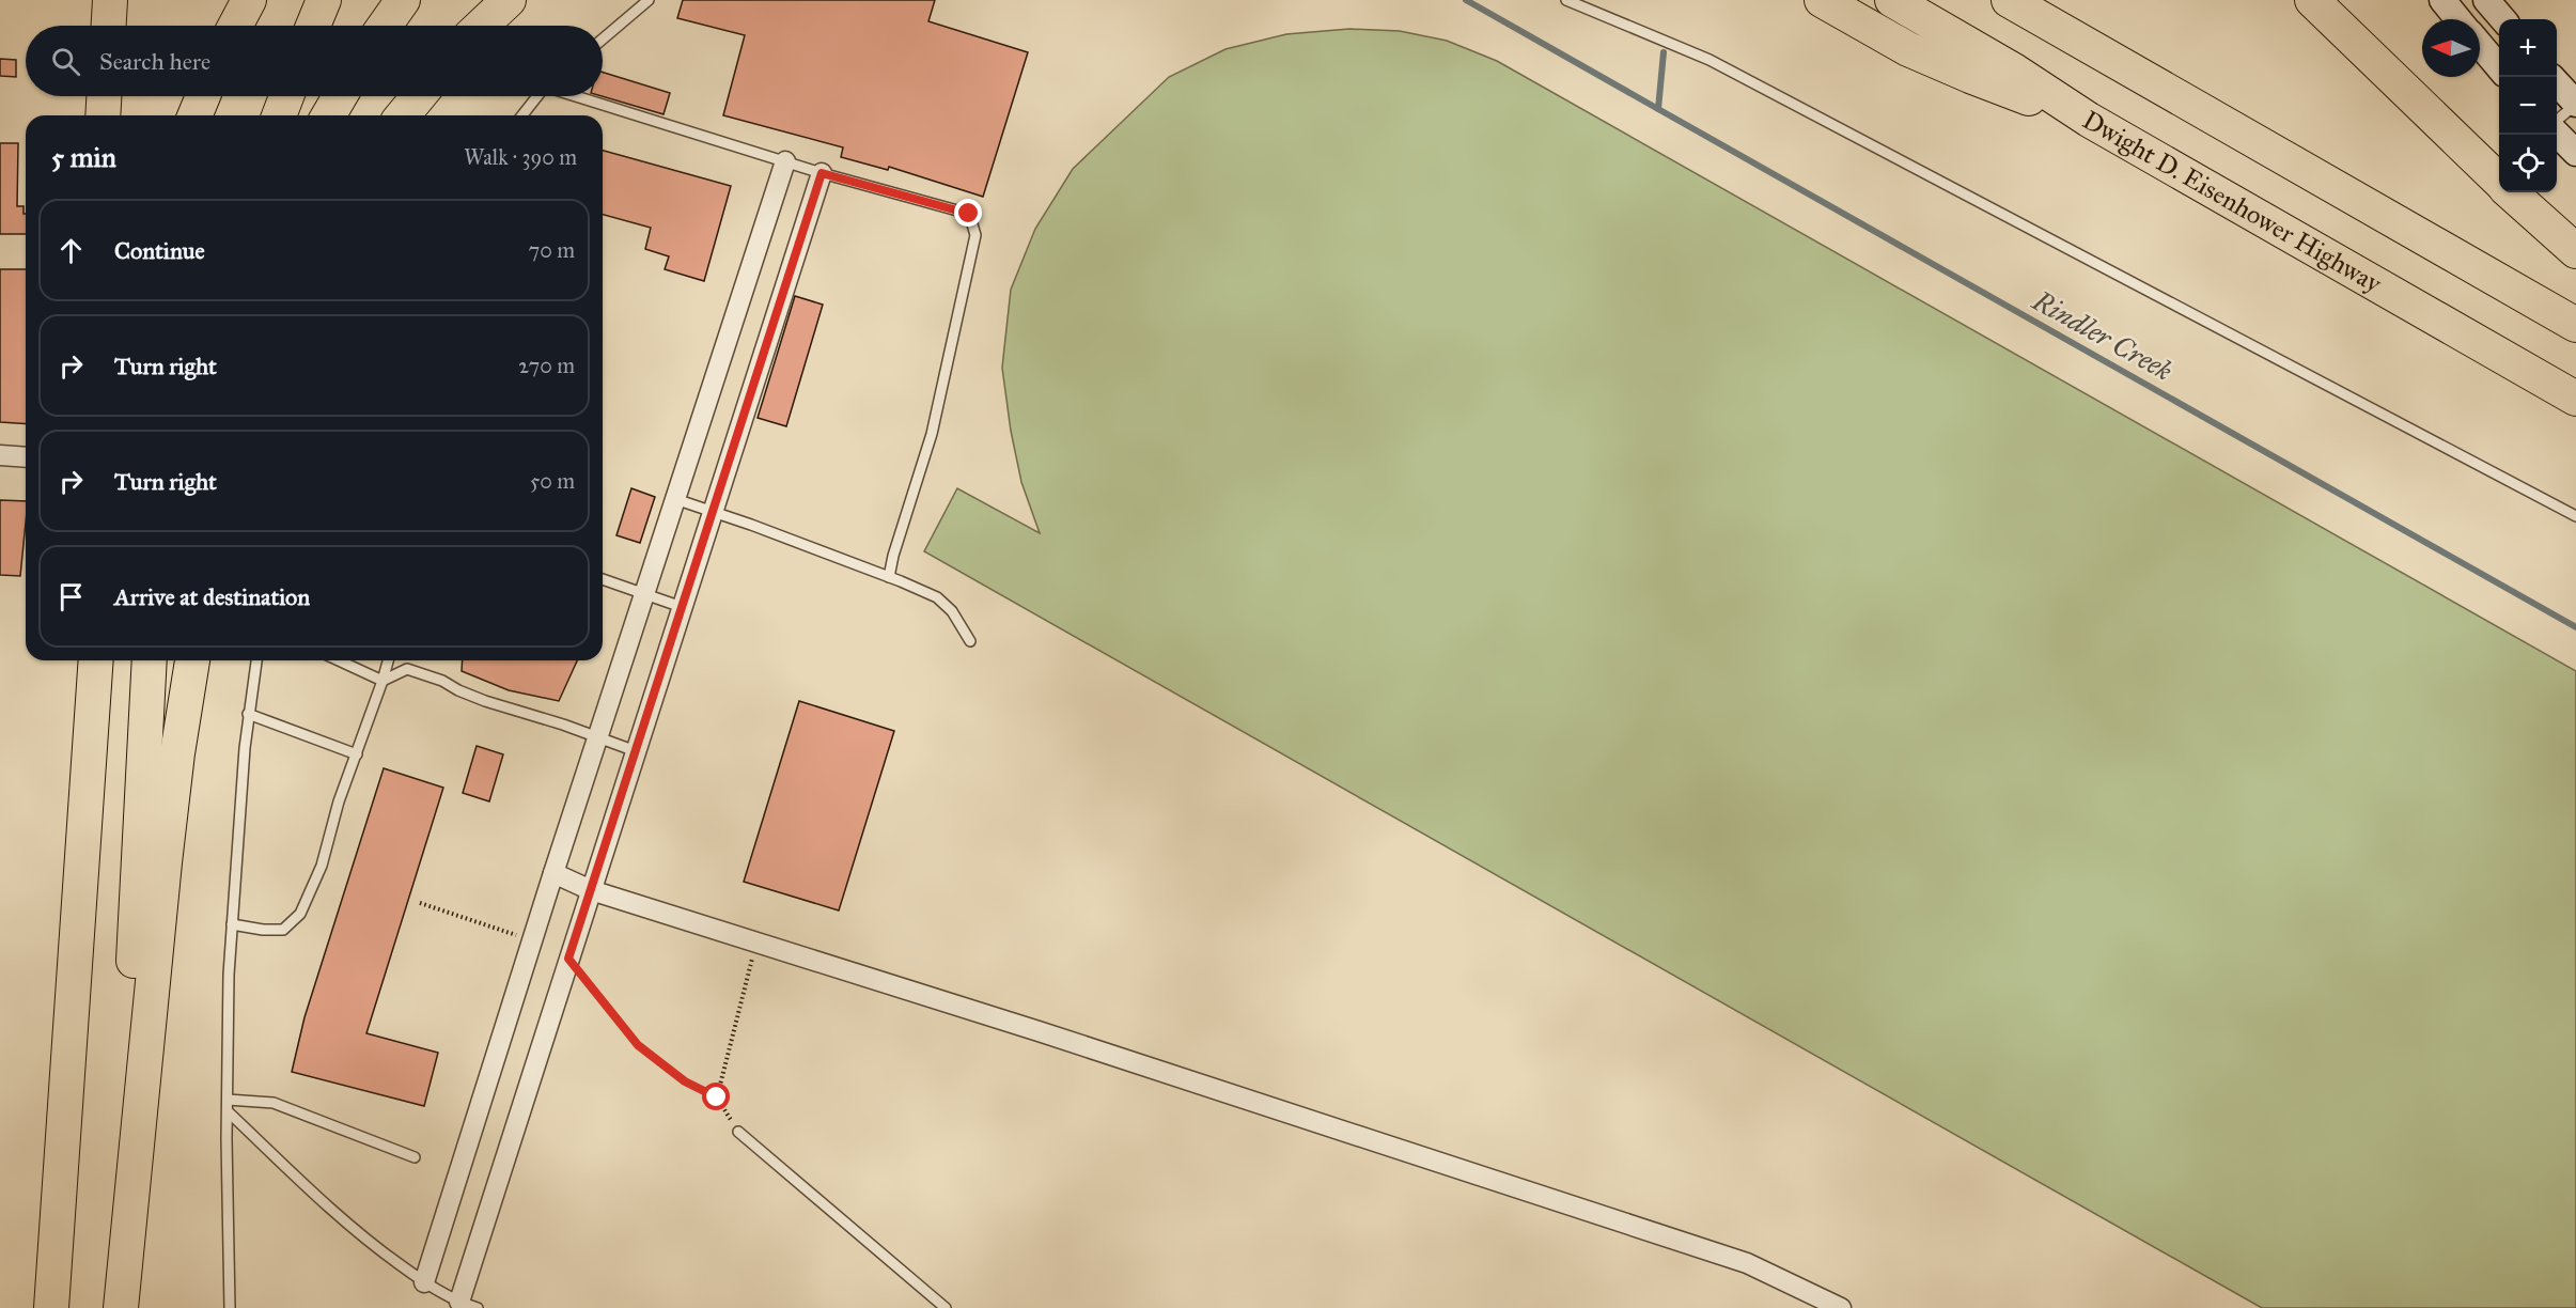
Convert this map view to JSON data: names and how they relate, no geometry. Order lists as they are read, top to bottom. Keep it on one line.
{"streets":{"highway":["Dwight D. Eisenhower Highway"]},"water":["Rindler Creek"],"north":"left","page":{"map_buttons":["+","−"],"search":"Search here","heading":["5 min","Walk · 390 m"],"list":[["Continue","70 m"],["Turn right","270 m"],["Turn right","50 m"],"Arrive at destination"]}}
